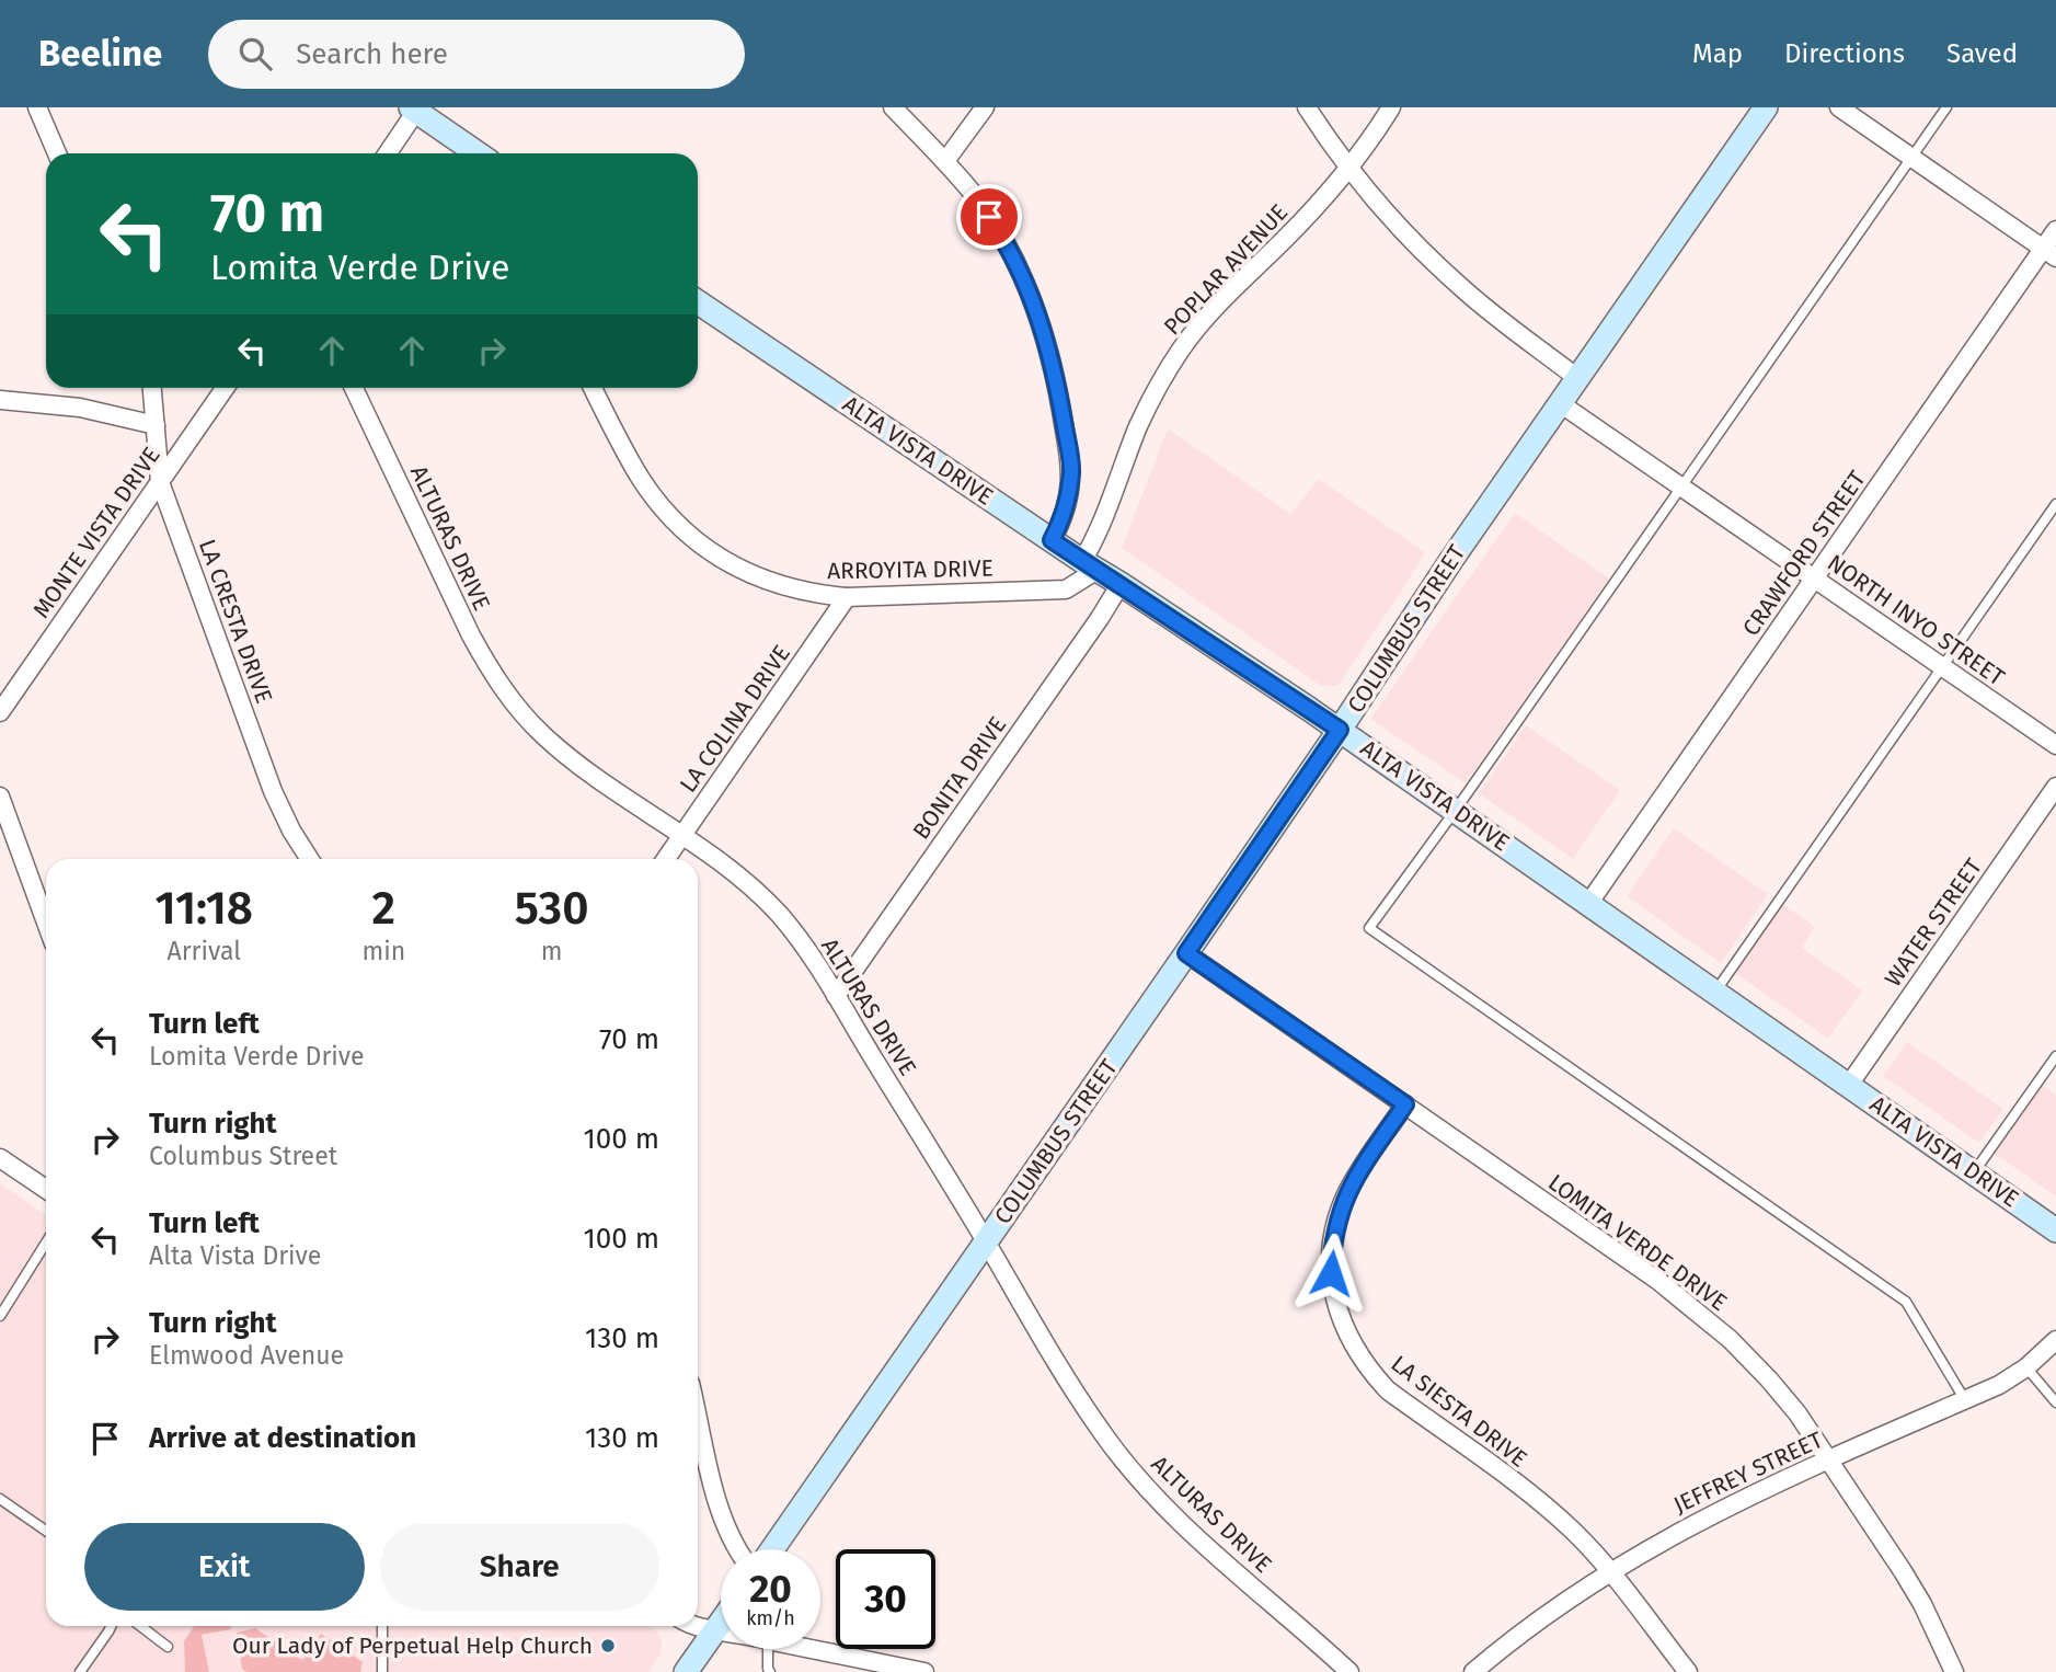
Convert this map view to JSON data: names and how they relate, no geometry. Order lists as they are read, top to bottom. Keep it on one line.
{"streets":{"main road":["ALTA VISTA DRIVE","COLUMBUS STREET"],"street":["POPLAR AVENUE","MONTE VISTA DRIVE","ALTURAS DRIVE","CRAWFORD STREET","ARROYITA DRIVE","NORTH INYO STREET","LA CRESTA DRIVE","LA COLINA DRIVE","BONITA DRIVE","WATER STREET","LOMITA VERDE DRIVE","LA SIESTA DRIVE","JEFFREY STREET"]},"crossings":[["POPLAR AVENUE","ALTA VISTA DRIVE"],["POPLAR AVENUE","ARROYITA DRIVE"],["ALTA VISTA DRIVE","CRAWFORD STREET"],["ALTA VISTA DRIVE","ARROYITA DRIVE"],["ALTA VISTA DRIVE","COLUMBUS STREET"],["ALTA VISTA DRIVE","BONITA DRIVE"],["ALTA VISTA DRIVE","WATER STREET"],["MONTE VISTA DRIVE","LA CRESTA DRIVE"],["ALTURAS DRIVE","COLUMBUS STREET"],["ALTURAS DRIVE","LA COLINA DRIVE"],["ALTURAS DRIVE","BONITA DRIVE"],["CRAWFORD STREET","NORTH INYO STREET"],["ARROYITA DRIVE","LA COLINA DRIVE"],["NORTH INYO STREET","COLUMBUS STREET"],["COLUMBUS STREET","LOMITA VERDE DRIVE"],["LOMITA VERDE DRIVE","LA SIESTA DRIVE"],["LOMITA VERDE DRIVE","JEFFREY STREET"],["LA SIESTA DRIVE","JEFFREY STREET"]],"places":["Our Lady of Perpetual Help Church"],"page":{"header":"Beeline","search":"Search here","nav":["Map","Directions","Saved"],"turn":["70 m","Lomita Verde Drive"],"eta":["11:18","Arrival","2","min","530","m"],"list":[{"name":"Turn left","note":"Lomita Verde Drive","value":"70 m"},{"name":"Turn right","note":"Columbus Street","value":"100 m"},{"name":"Turn left","note":"Alta Vista Drive","value":"100 m"},{"name":"Turn right","note":"Elmwood Avenue","value":"130 m"},{"name":"Arrive at destination","value":"130 m"}],"buttons":["Exit","Share"],"speed":"20 km/h","limit":"30"}}
